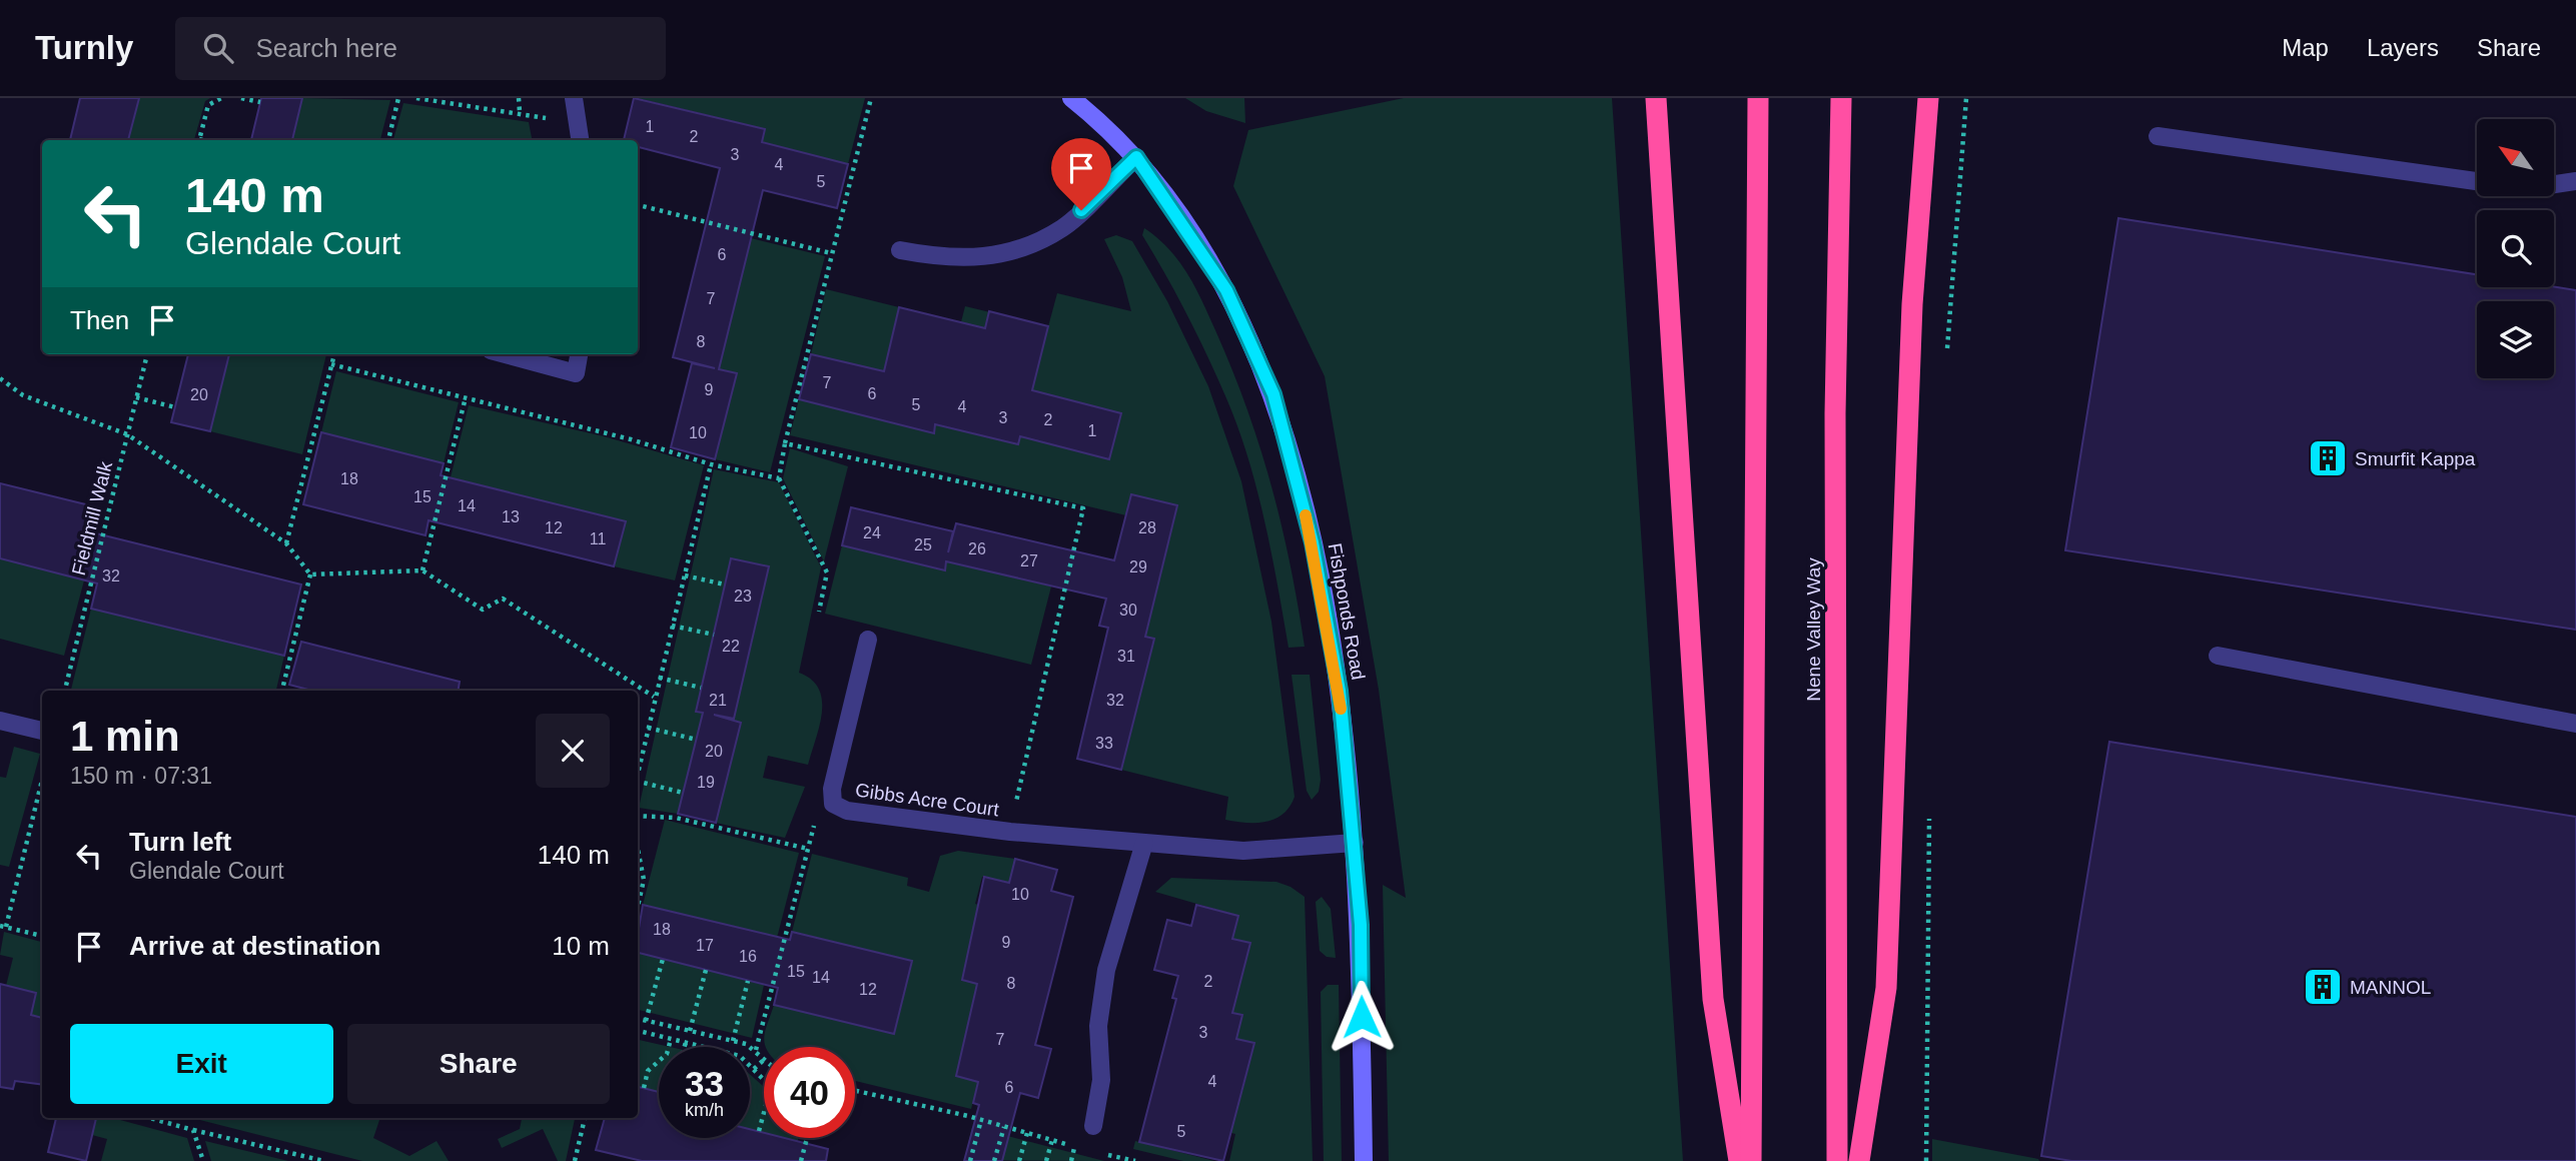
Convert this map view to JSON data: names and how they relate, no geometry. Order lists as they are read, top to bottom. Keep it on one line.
{"streets":{"highway":["Nene Valley Way"],"street":["Fishponds Road","Gibbs Acre Court"],"path":["Fieldmill Walk"]},"crossings":[["Fishponds Road","Gibbs Acre Court"]],"places":{"building":["Smurfit Kappa","MANNOL"]},"house_numbers":["1","2","3","4","5","6","7","8","7","9","6","20","5","4","3","2","1","10","18","15","14","13","12","28","24","11","25","26","27","29","32","23","30","22","31","21","32","33","20","19","10","18","9","17","16","15","14","2","8","12","3","7","4","6","5"],"north":"top left","page":{"header":"Turnly","search":"Search here","nav":["Map","Layers","Share"],"turn":["140 m","Glendale Court"],"then":"Then","heading":["1 min","150 m · 07:31"],"list":[{"name":"Turn left","note":"Glendale Court","value":"140 m"},{"name":"Arrive at destination","value":"10 m"}],"buttons":["Exit","Share"],"speed":"33 km/h","limit":"40"}}
